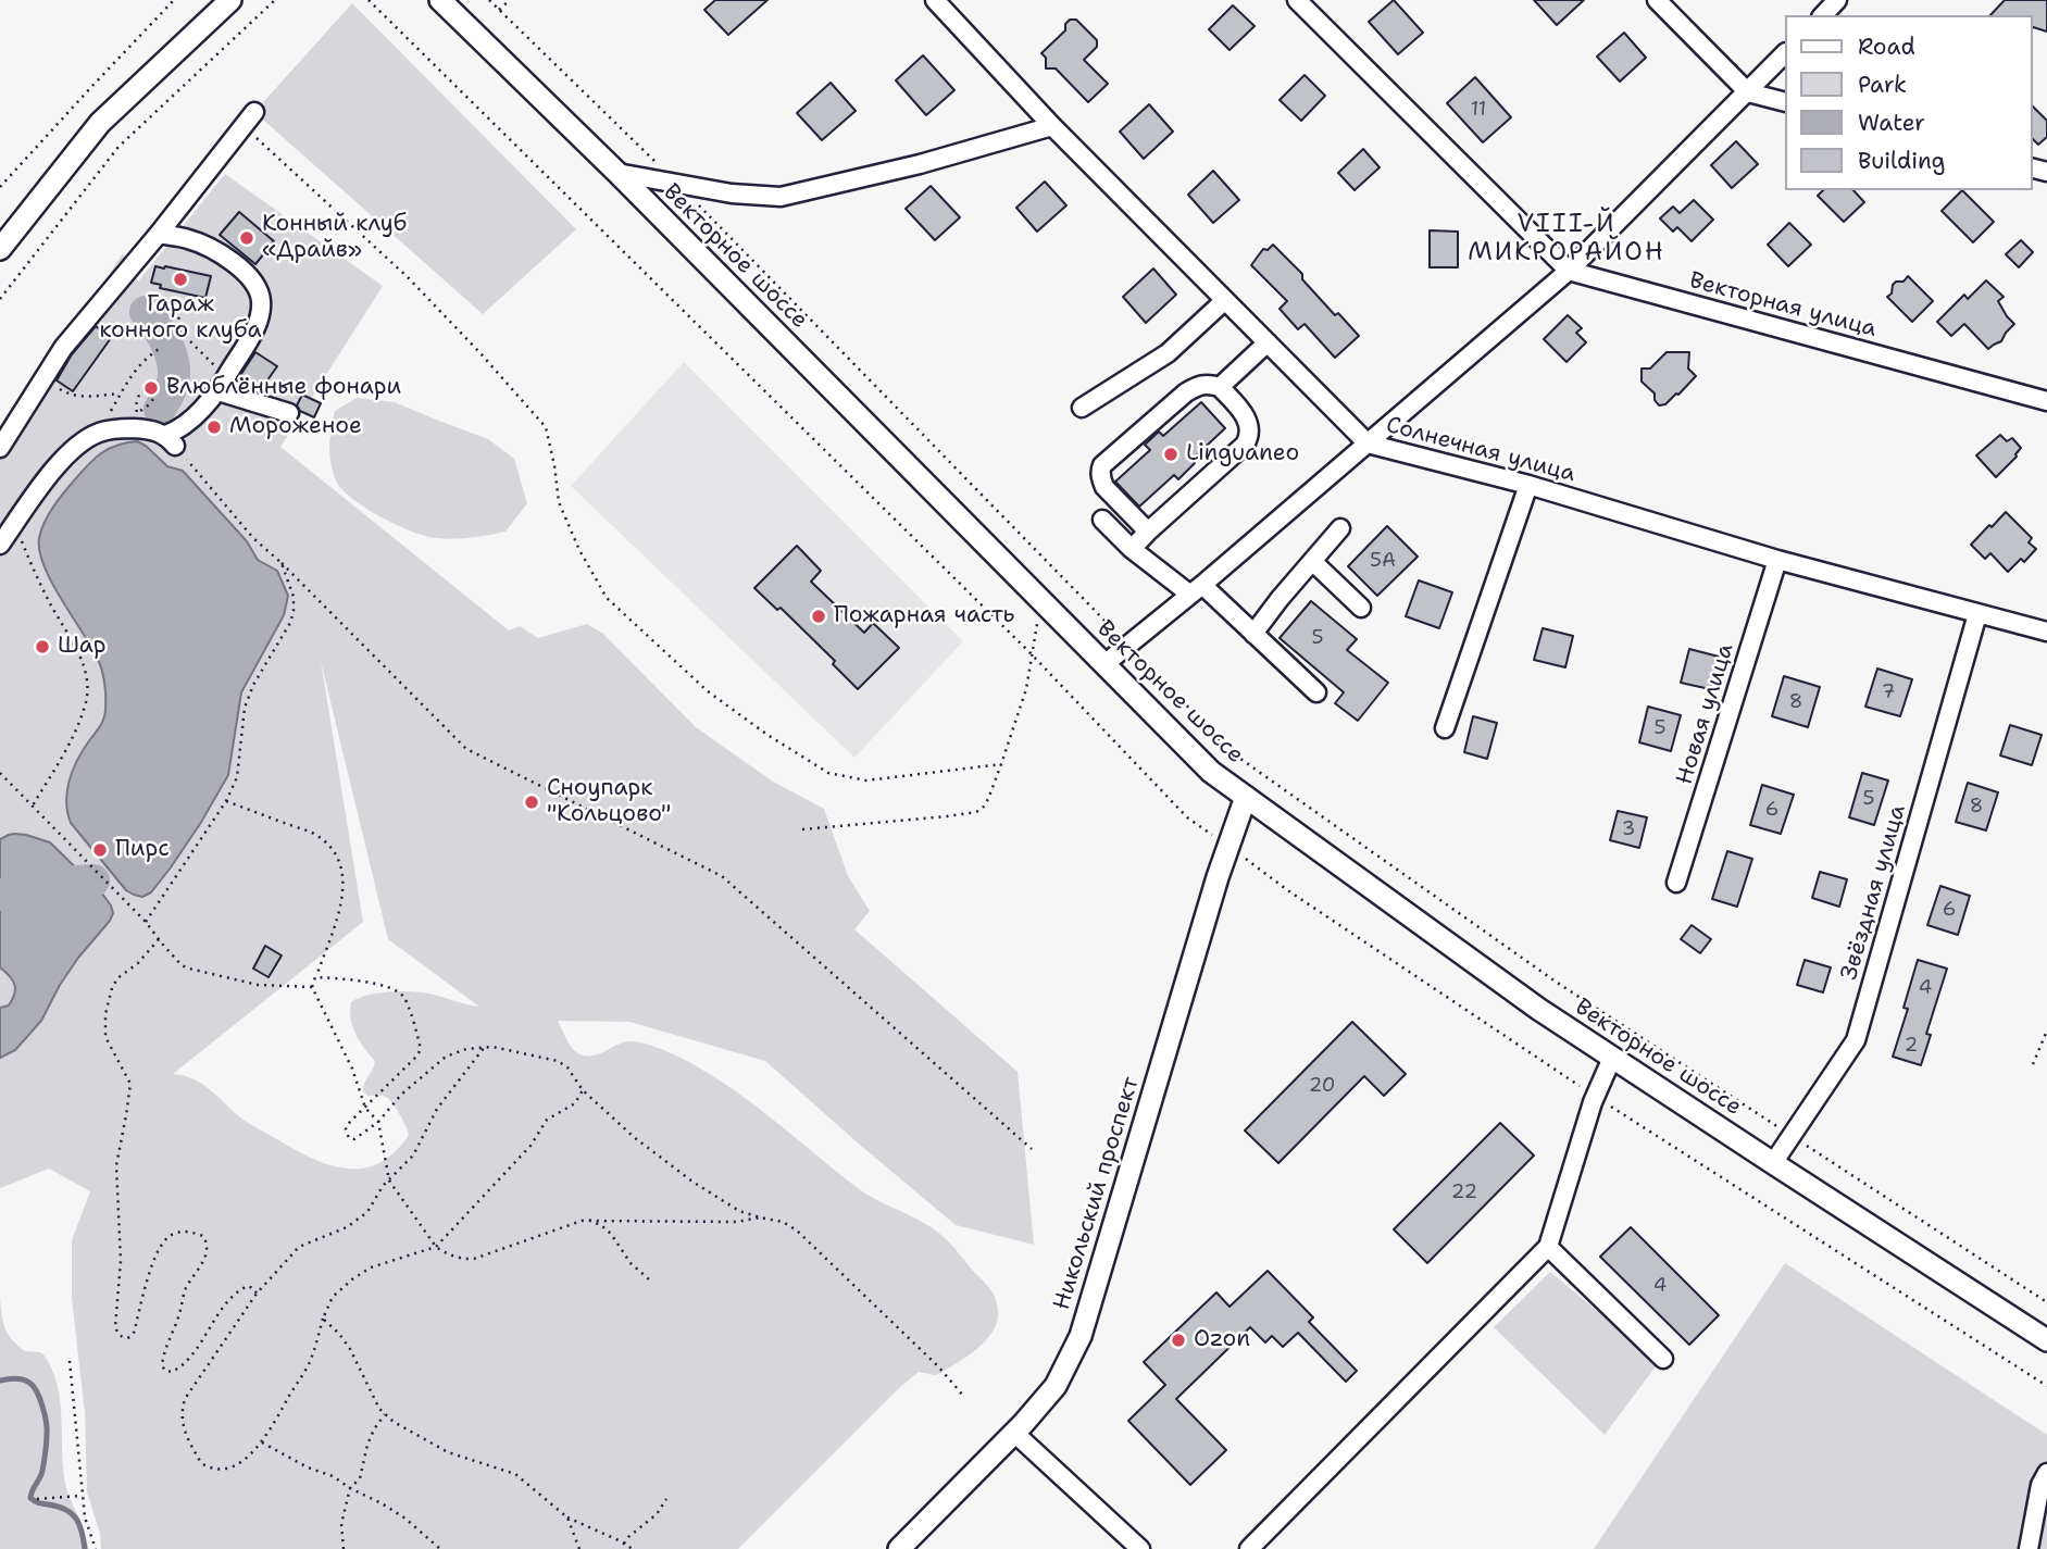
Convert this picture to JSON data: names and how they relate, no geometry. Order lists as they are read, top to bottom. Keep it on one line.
{"streets":{"main road":["Векторное шоссе","Никольский проспект"],"street":["Векторная улица","Солнечная улица","Новая улица","Звёздная улица"]},"crossings":[["Векторное шоссе","Звёздная улица"],["Векторное шоссе","Никольский проспект"],["Солнечная улица","Новая улица"],["Солнечная улица","Звёздная улица"]],"districts":["VIII-Й МИКРОРАЙОН"],"places":["Конный клуб «Драйв»","Гараж конного клуба","Влюблённые фонари","Мороженое","Linguaneo","Пожарная часть","Шар","Сноупарк \"Кольцово\"","Пирс","Ozon"],"house_numbers":["11","5А","5","7","8","5","5","8","6","3","6","4","2","20","22","4"],"legend":["Road","Park","Water","Building"]}
